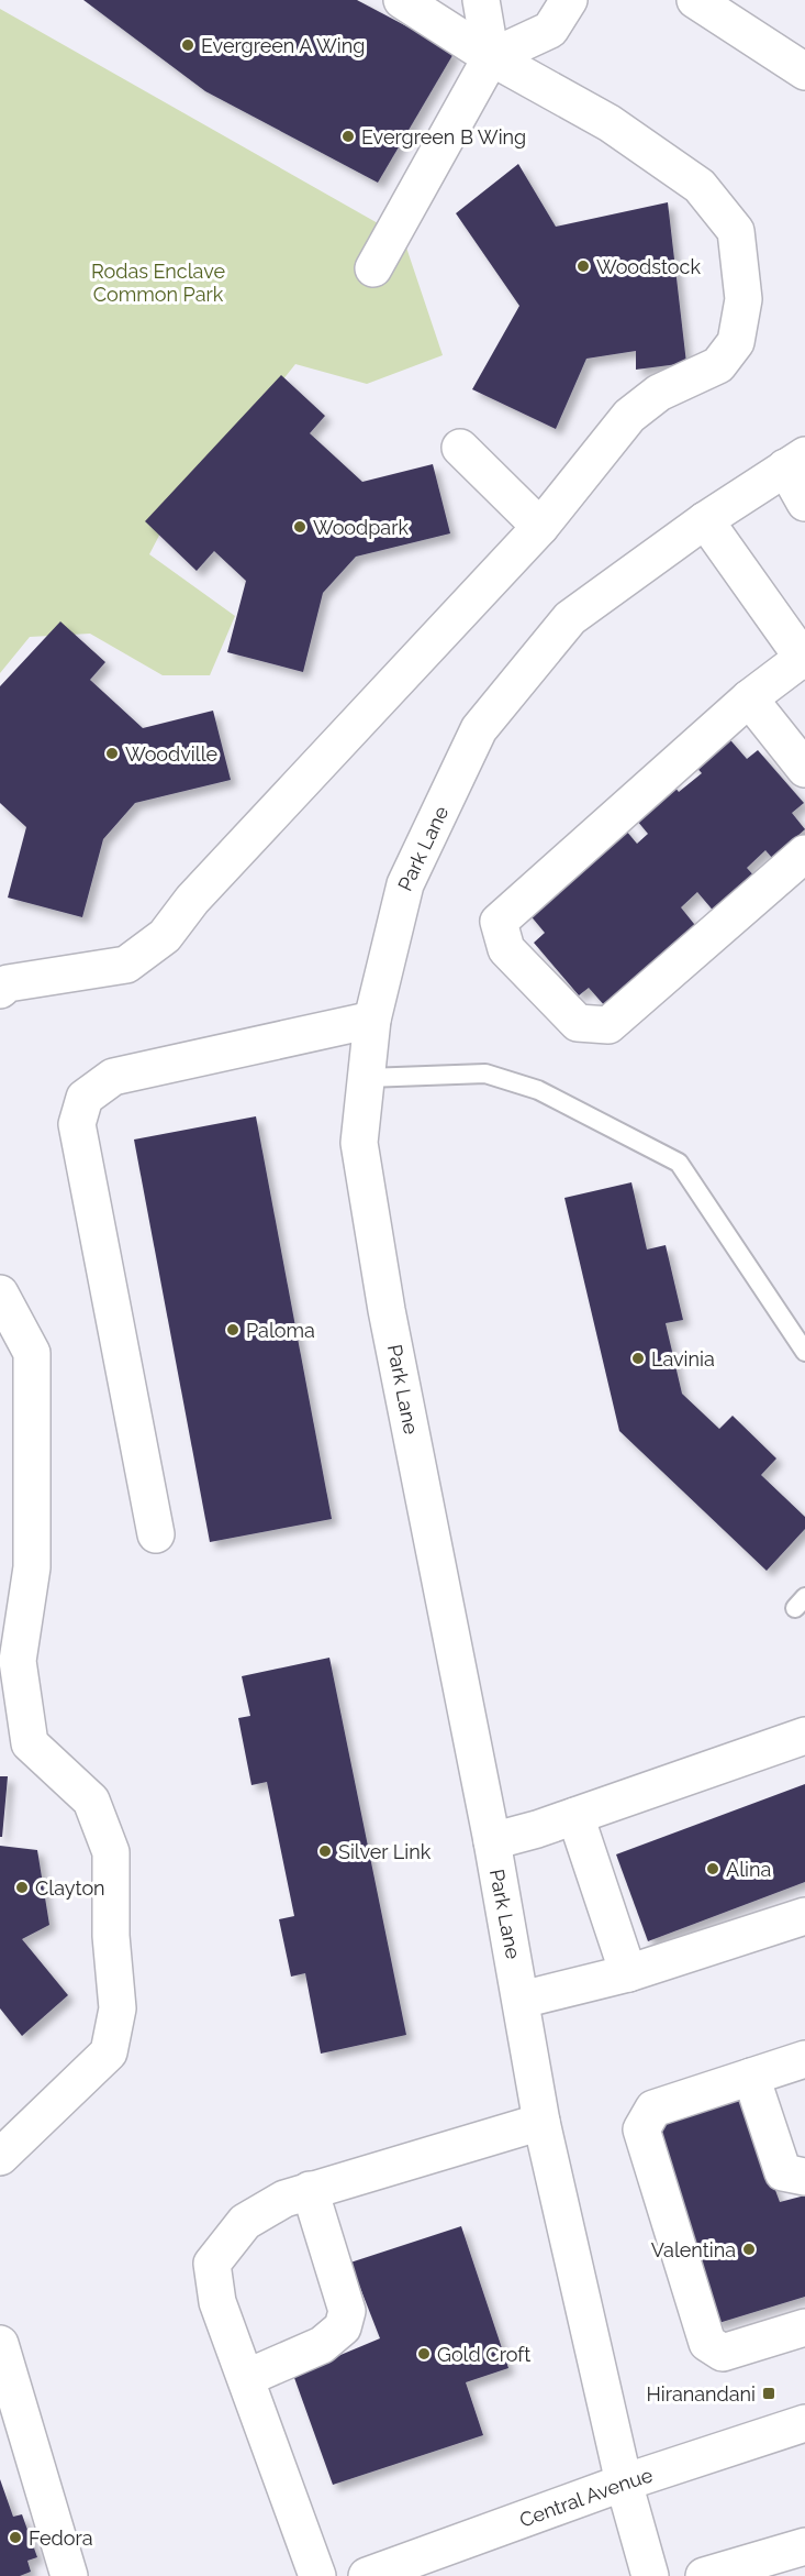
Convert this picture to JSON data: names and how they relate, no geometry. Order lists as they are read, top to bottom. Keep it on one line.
{"streets":{"street":["Park Lane","Central Avenue"]},"crossings":[["Park Lane","Central Avenue"]],"parks":["Rodas Enclave Common Park"],"places":{"other":["Evergreen A Wing","Evergreen B Wing","Woodstock","Woodpark","Woodville","Paloma","Lavinia","Silver Link","Alina","Clayton","Valentina","Gold Croft","Fedora"],"transit":["Hiranandani"]}}
